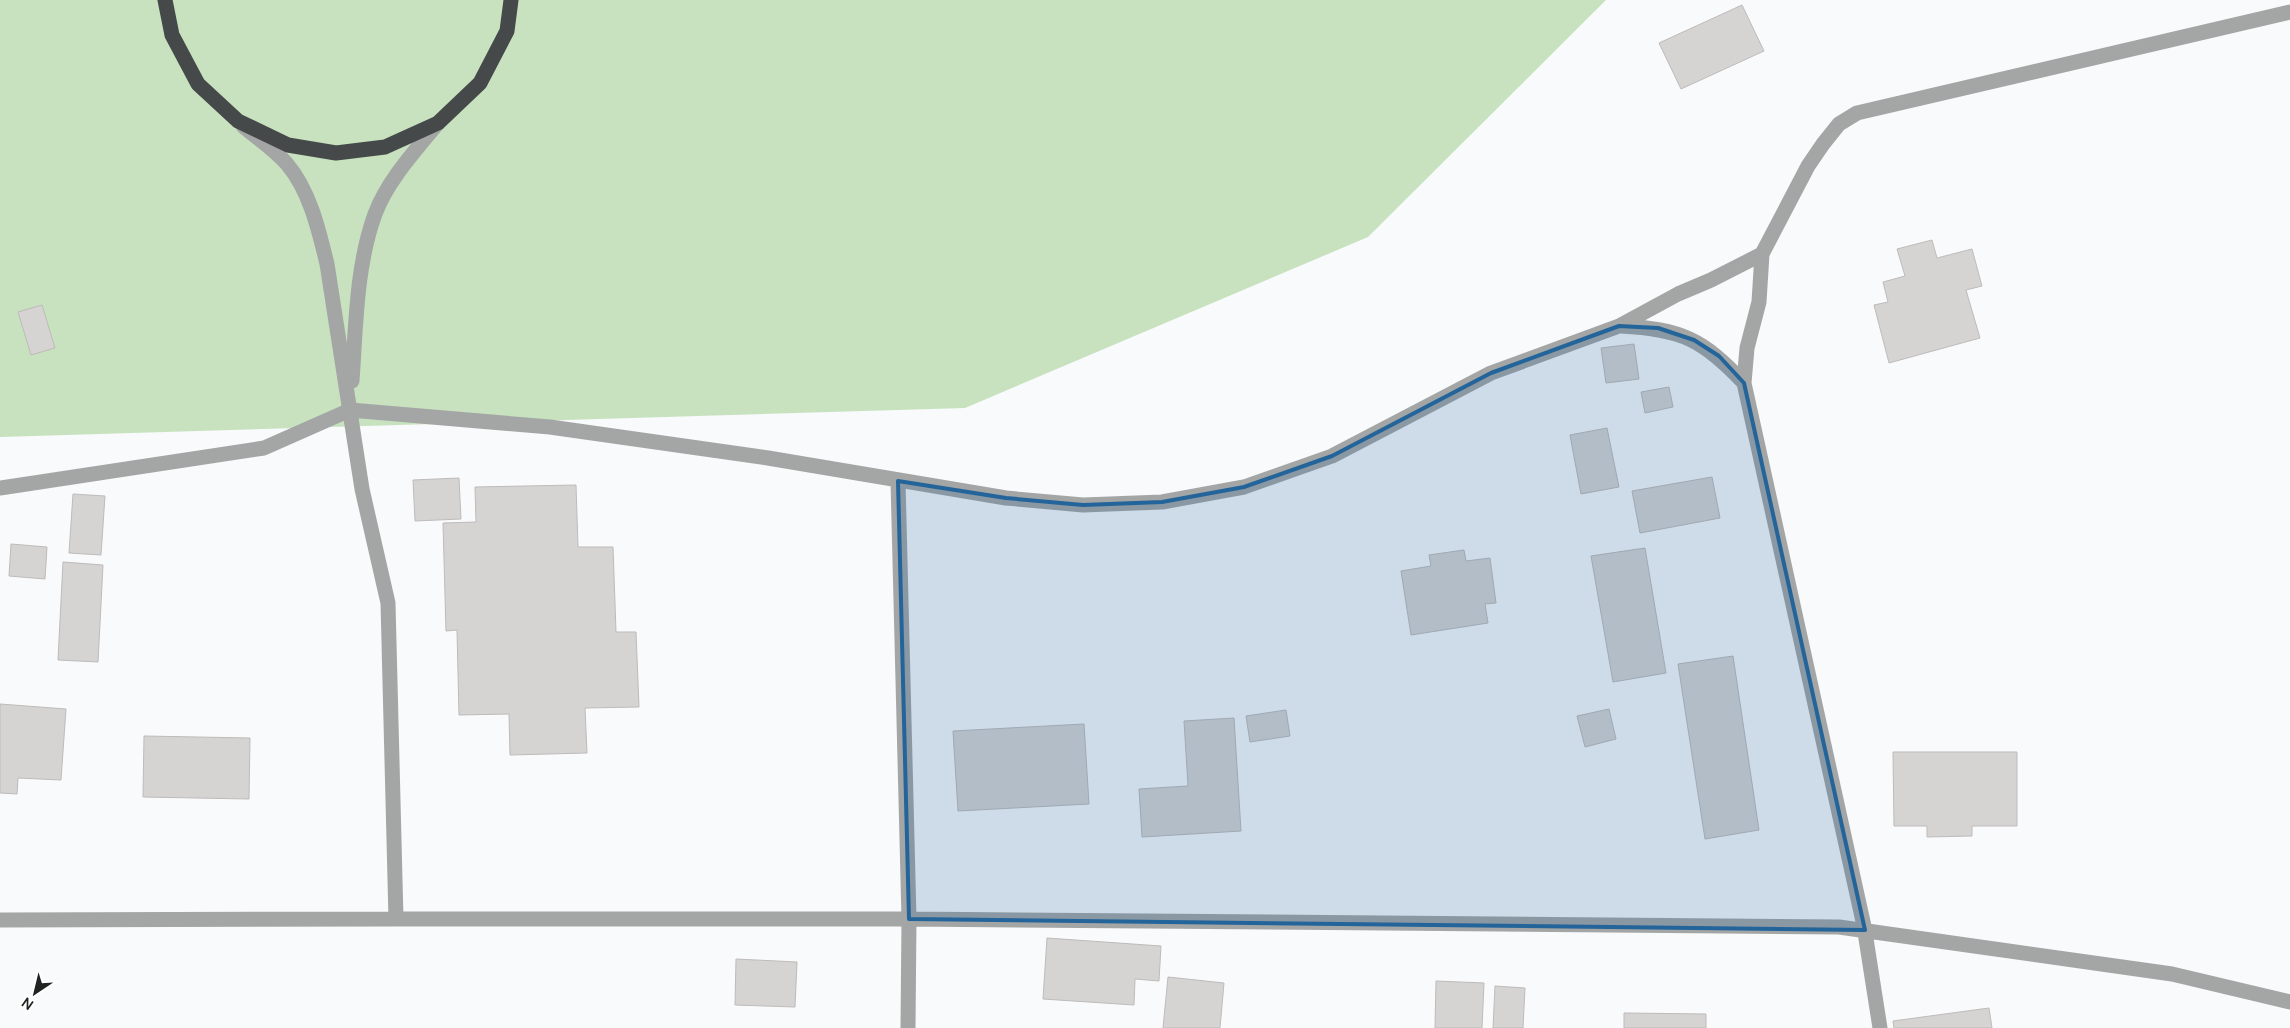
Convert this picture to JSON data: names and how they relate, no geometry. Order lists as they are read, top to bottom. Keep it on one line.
{"north":"bottom left"}
